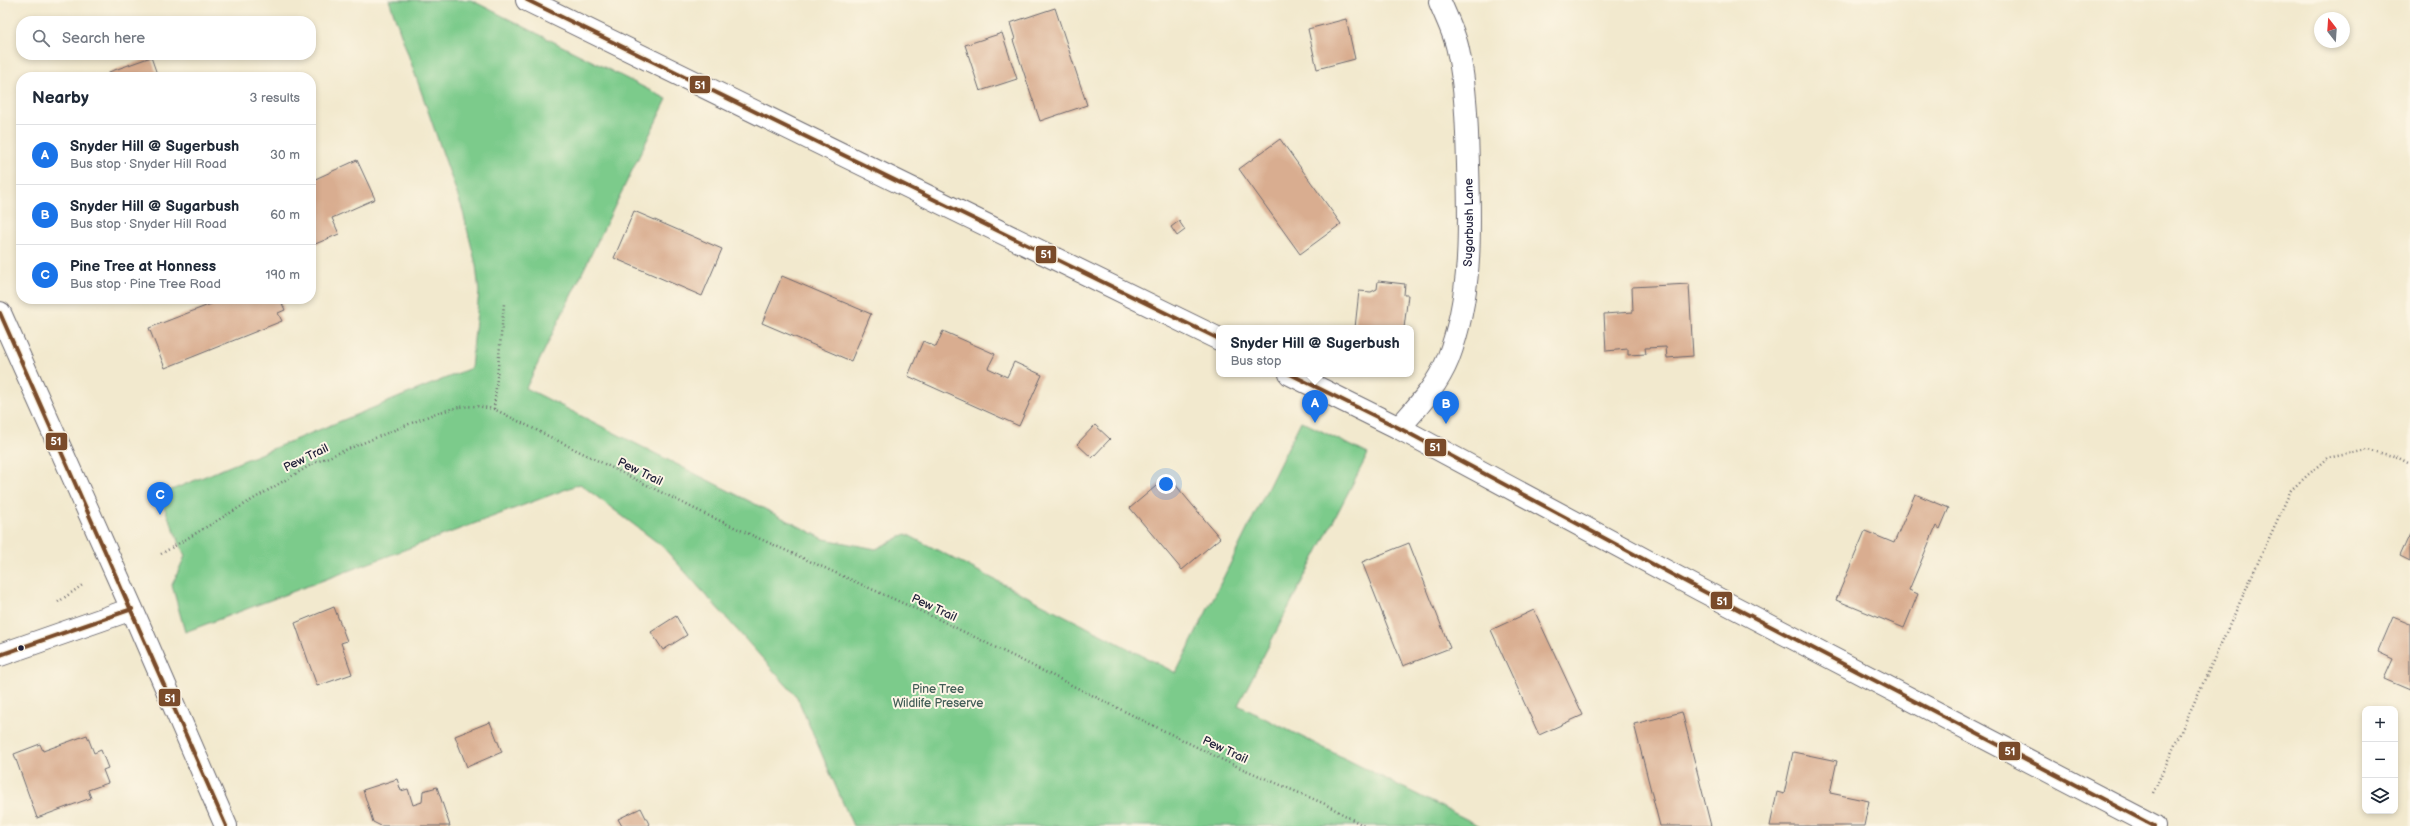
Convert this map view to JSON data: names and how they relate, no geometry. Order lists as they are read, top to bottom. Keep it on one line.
{"streets":{"street":["Sugarbush Lane"],"path":["Pew Trail"]},"parks":["Pine Tree Wildlife Preserve"],"lines":["transit line 51"],"north":"top","page":{"search":"Search here","heading":["Nearby","3 results"],"list":[{"mark":"A","name":"Snyder Hill @ Sugerbush","note":"Bus stop · Snyder Hill Road","value":"30 m"},{"mark":"B","name":"Snyder Hill @ Sugarbush","note":"Bus stop · Snyder Hill Road","value":"60 m"},{"mark":"C","name":"Pine Tree at Honness","note":"Bus stop · Pine Tree Road","value":"190 m"}],"popup":["Snyder Hill @ Sugerbush","Bus stop"],"pins":["A","B","C"],"map_buttons":["+","−"]}}
